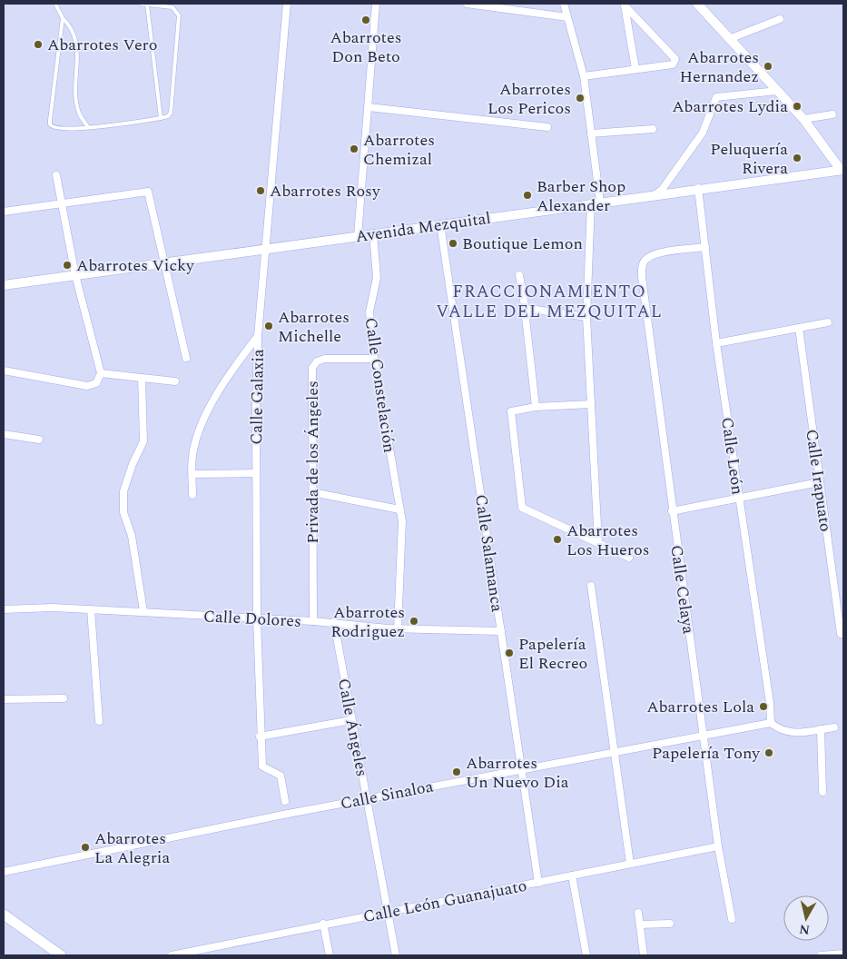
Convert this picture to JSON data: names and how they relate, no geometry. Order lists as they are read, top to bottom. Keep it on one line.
{"streets":{"street":["Avenida Mezquital","Calle Constelación","Calle Galaxia","Calle León","Privada de los Ángeles","Calle Irapuato","Calle Salamanca","Calle Celaya","Calle Dolores","Calle Ángeles","Calle Sinaloa","Calle León Guanajuato"]},"crossings":[["Avenida Mezquital","Calle Constelación"],["Avenida Mezquital","Calle Galaxia"],["Avenida Mezquital","Calle León"],["Avenida Mezquital","Calle Salamanca"],["Calle Constelación","Privada de los Ángeles"],["Calle Constelación","Calle Dolores"],["Calle Galaxia","Calle Dolores"],["Calle León","Calle Celaya"],["Calle León","Calle Sinaloa"],["Privada de los Ángeles","Calle Dolores"],["Calle Salamanca","Calle Dolores"],["Calle Salamanca","Calle Sinaloa"],["Calle Salamanca","Calle León Guanajuato"],["Calle Celaya","Calle Sinaloa"],["Calle Celaya","Calle León Guanajuato"],["Calle Dolores","Calle Ángeles"],["Calle Ángeles","Calle Sinaloa"],["Calle Ángeles","Calle León Guanajuato"]],"districts":["FRACCIONAMIENTO VALLE DEL MEZQUITAL"],"places":["Abarrotes Don Beto","Abarrotes Vero","Abarrotes Hernandez","Abarrotes Los Pericos","Abarrotes Lydia","Abarrotes Chemizal","Peluquería Rivera","Abarrotes Rosy","Barber Shop Alexander","Boutique Lemon","Abarrotes Vicky","Abarrotes Michelle","Abarrotes Los Hueros","Abarrotes Rodriguez","Papelería El Recreo","Abarrotes Lola","Papelería Tony","Abarrotes Un Nuevo Dia","Abarrotes La Alegria"],"north":"bottom"}
